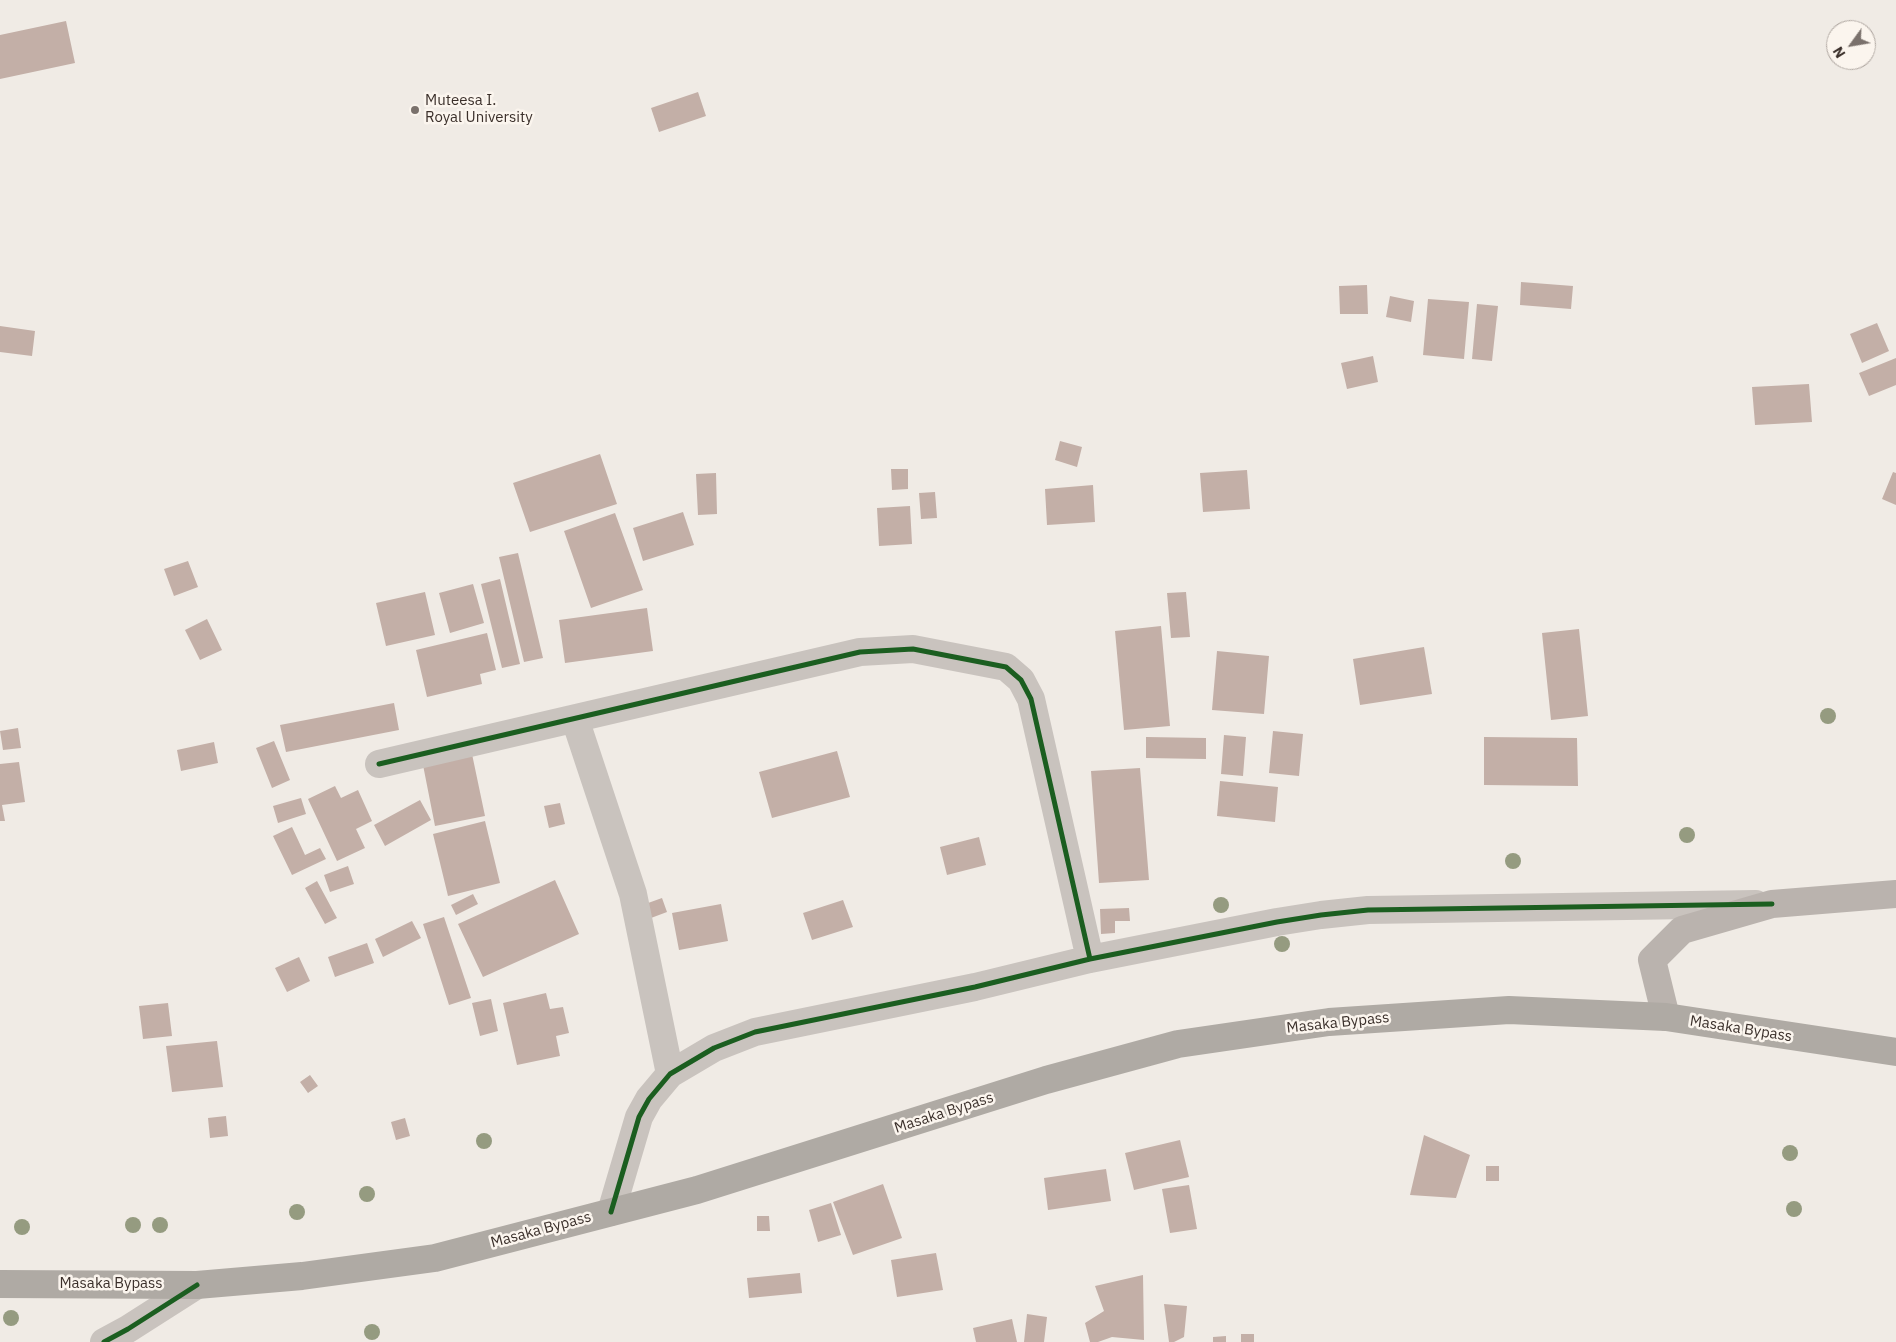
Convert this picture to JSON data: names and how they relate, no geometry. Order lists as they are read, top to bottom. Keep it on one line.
{"streets":{"highway":["Masaka Bypass"]},"places":["Muteesa I. Royal University"],"north":"bottom left"}
